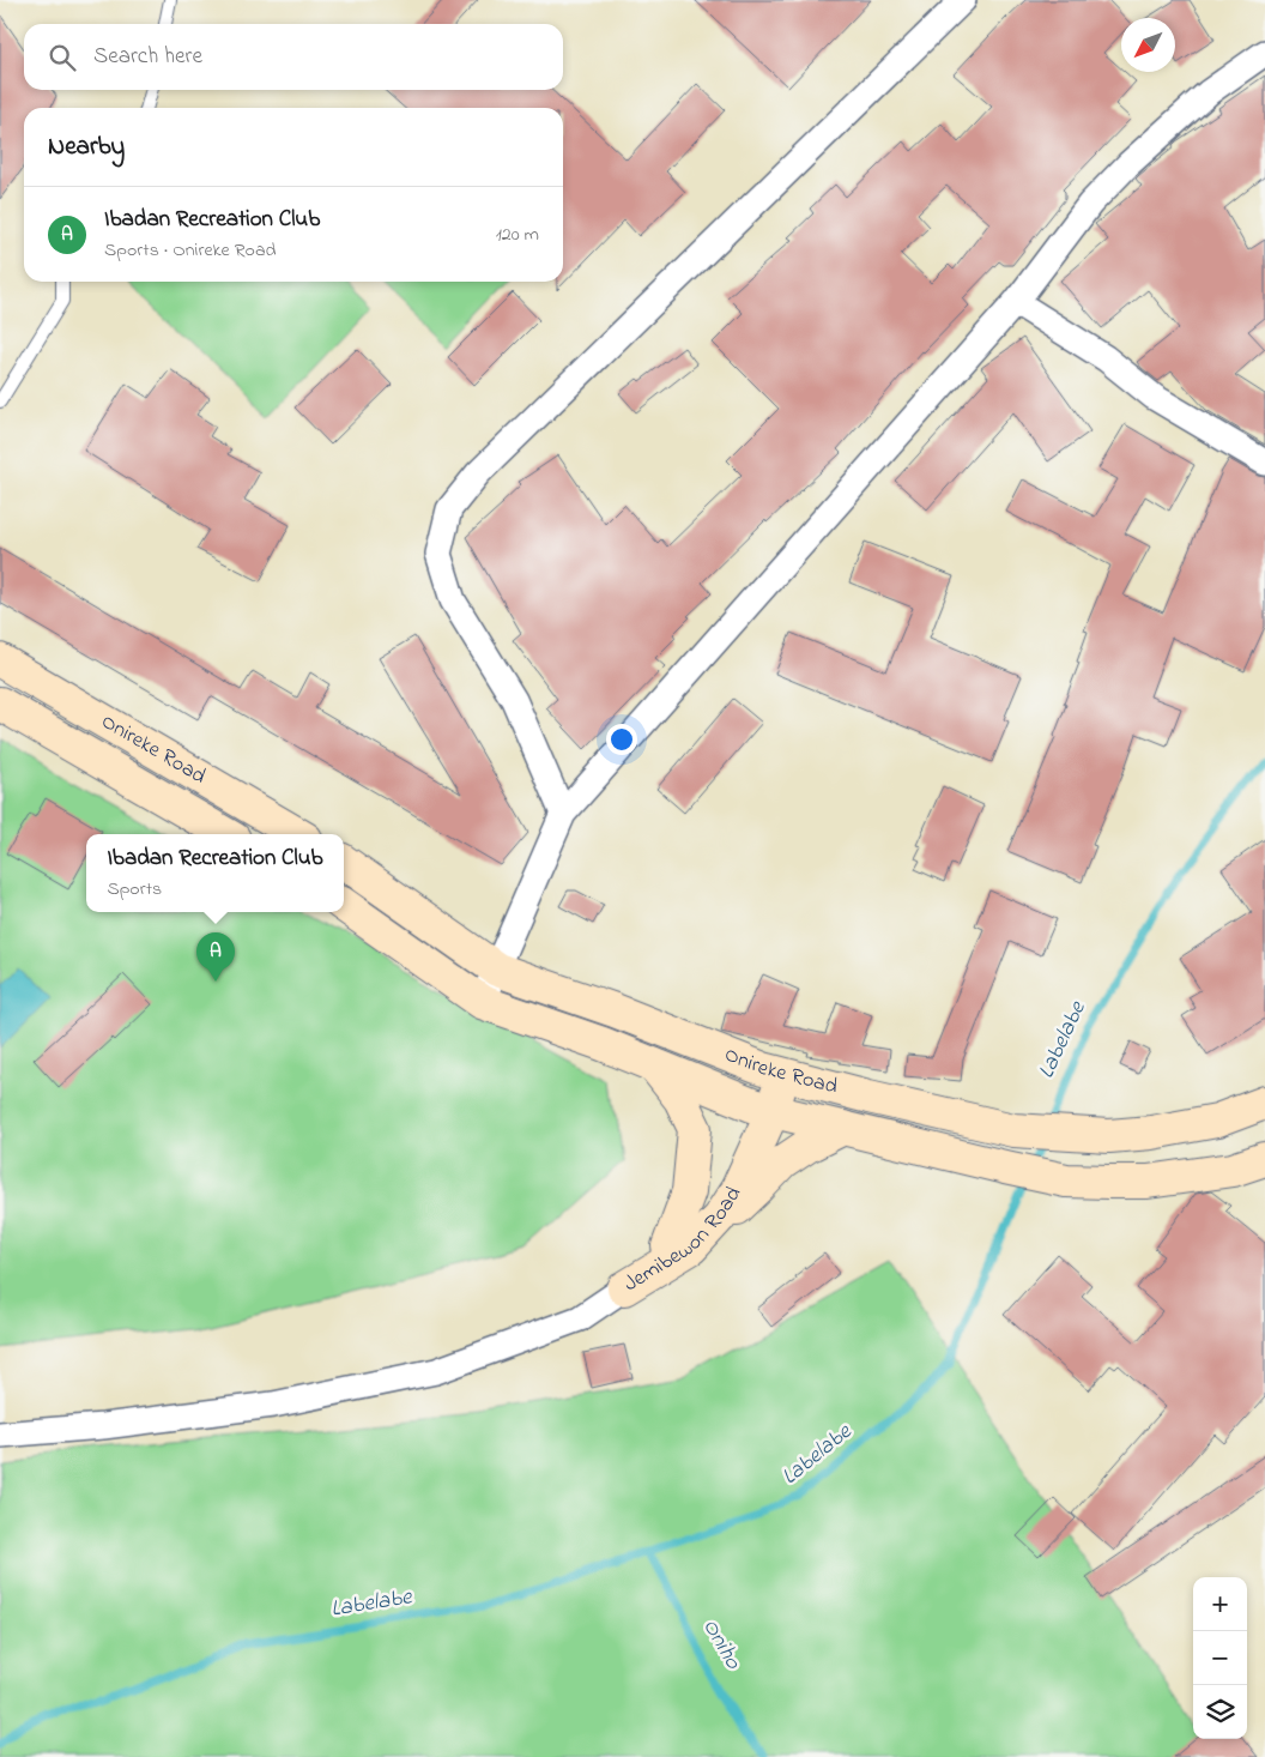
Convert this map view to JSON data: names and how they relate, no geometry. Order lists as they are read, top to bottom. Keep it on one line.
{"streets":{"main road":["Onireke Road","Jemibewon Road"]},"crossings":[["Onireke Road","Jemibewon Road"]],"water":["Labelabe","Oniho"],"north":"bottom left","page":{"search":"Search here","heading":"Nearby","list":[{"mark":"A","name":"Ibadan Recreation Club","note":"Sports · Onireke Road","value":"120 m"}],"popup":["Ibadan Recreation Club","Sports"],"pins":"A","map_buttons":["+","−"]}}
